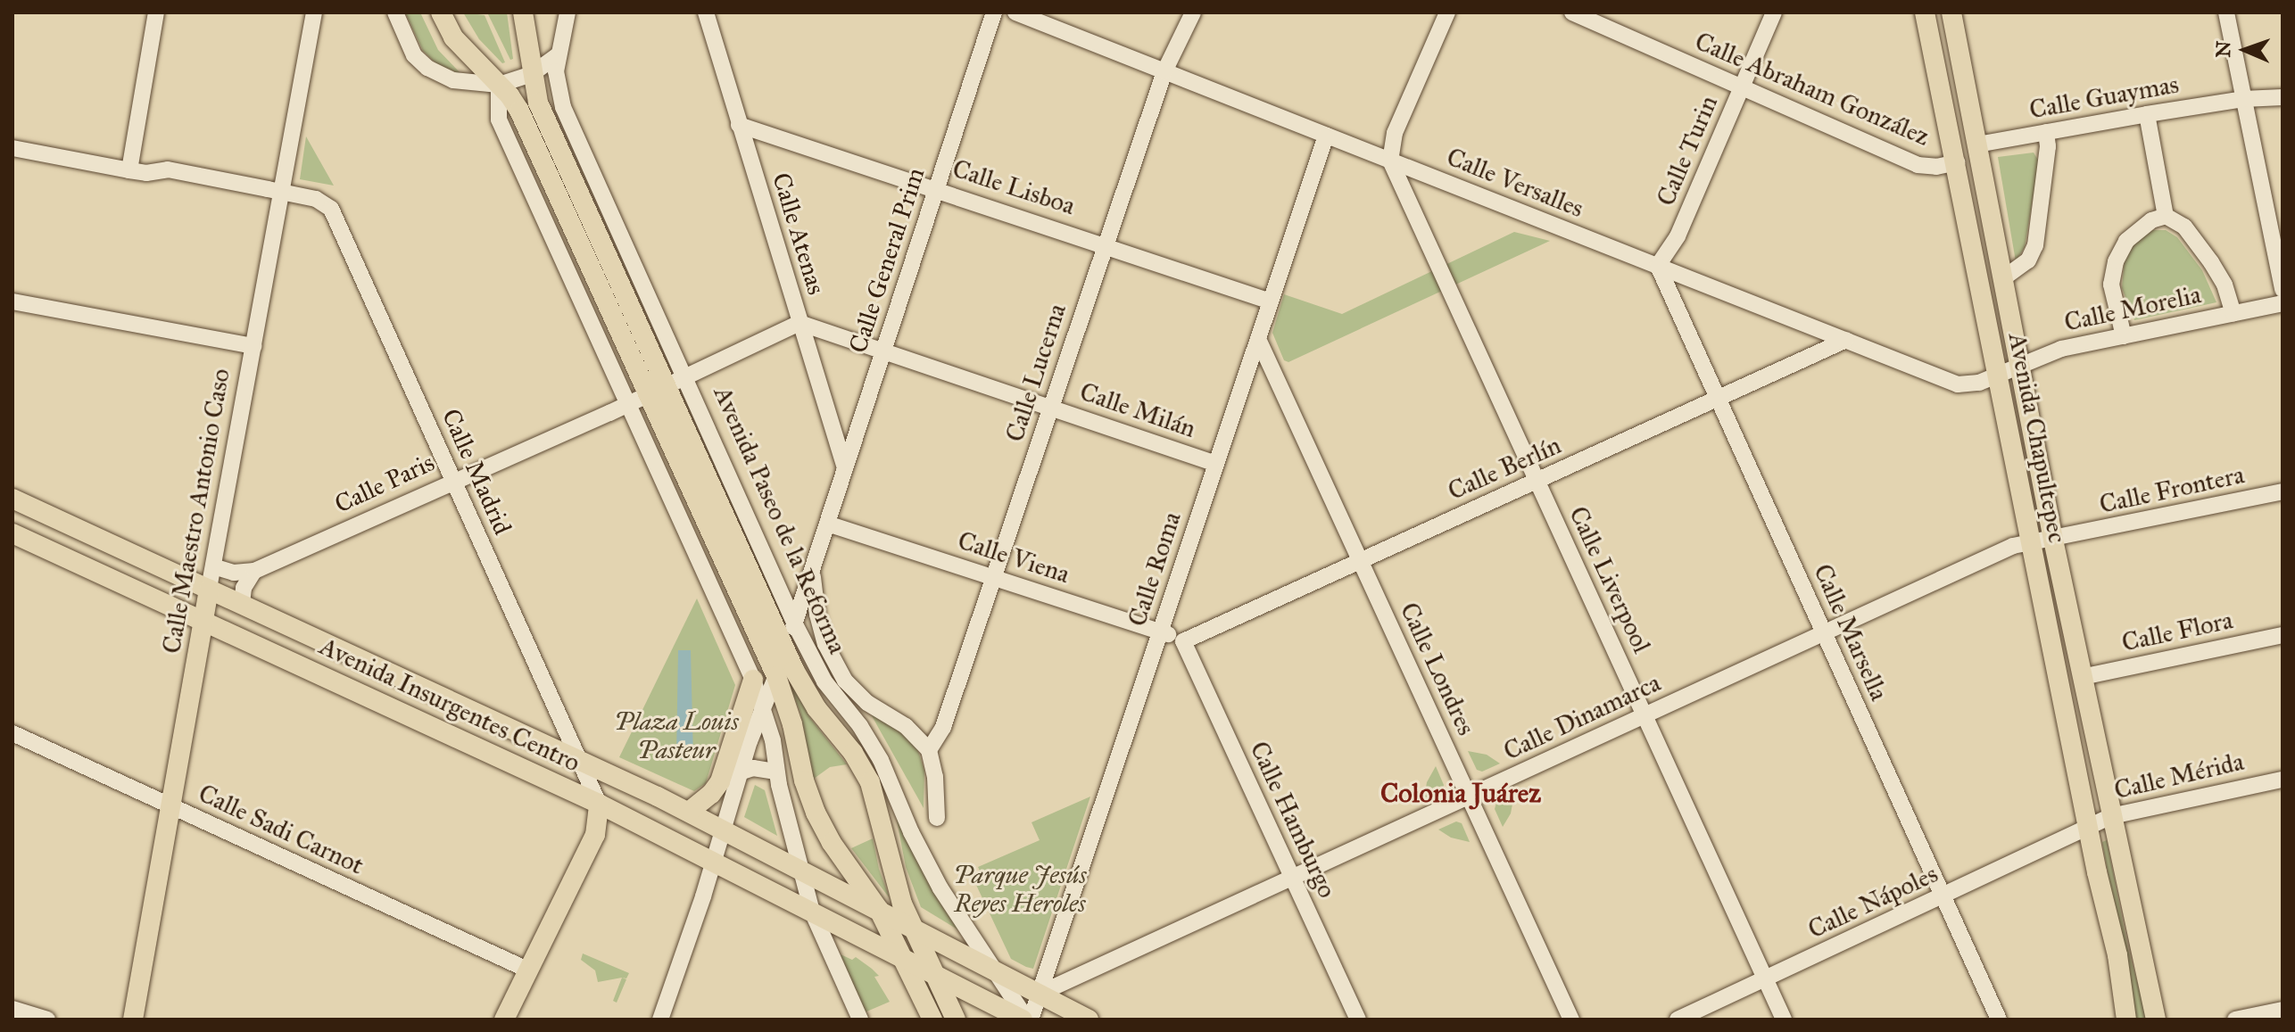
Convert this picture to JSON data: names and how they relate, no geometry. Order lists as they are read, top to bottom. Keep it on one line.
{"streets":{"main road":["Avenida Chapultepec","Calle Maestro Antonio Caso","Avenida Paseo de la Reforma","Avenida Insurgentes Centro"],"street":["Calle Abraham González","Calle Guaymas","Calle Turin","Calle Versalles","Calle Lisboa","Calle Atenas","Calle General Prim","Calle Morelia","Calle Lucerna","Calle Milán","Calle Berlín","Calle Madrid","Calle Paris","Calle Frontera","Calle Viena","Calle Roma","Calle Liverpool","Calle Flora","Calle Marsella","Calle Londres","Calle Dinamarca","Calle Mérida","Calle Hamburgo","Calle Sadi Carnot","Calle Nápoles"]},"crossings":[["Calle Abraham González","Calle Turin"],["Calle Abraham González","Avenida Chapultepec"],["Calle Guaymas","Avenida Chapultepec"],["Calle Turin","Calle Versalles"],["Calle Turin","Calle Marsella"],["Calle Versalles","Calle Morelia"],["Calle Versalles","Calle Lucerna"],["Calle Versalles","Avenida Chapultepec"],["Calle Versalles","Calle Berlín"],["Calle Versalles","Calle Roma"],["Calle Versalles","Calle Liverpool"],["Calle Versalles","Calle Marsella"],["Calle Lisboa","Calle Atenas"],["Calle Lisboa","Calle General Prim"],["Calle Lisboa","Calle Lucerna"],["Calle Lisboa","Calle Roma"],["Calle Atenas","Calle General Prim"],["Calle Atenas","Calle Milán"],["Calle Atenas","Calle Paris"],["Calle General Prim","Calle Milán"],["Calle General Prim","Avenida Paseo de la Reforma"],["Calle General Prim","Calle Viena"],["Calle General Prim","Avenida Insurgentes Centro"],["Calle Morelia","Avenida Chapultepec"],["Calle Lucerna","Calle Milán"],["Calle Lucerna","Avenida Paseo de la Reforma"],["Calle Lucerna","Calle Viena"],["Calle Milán","Calle Paris"],["Calle Milán","Calle Roma"],["Avenida Chapultepec","Calle Frontera"],["Avenida Chapultepec","Calle Flora"],["Avenida Chapultepec","Calle Dinamarca"],["Avenida Chapultepec","Calle Mérida"],["Avenida Chapultepec","Calle Nápoles"],["Calle Berlín","Calle Viena"],["Calle Berlín","Calle Liverpool"],["Calle Berlín","Calle Marsella"],["Calle Berlín","Calle Londres"],["Calle Berlín","Calle Hamburgo"],["Calle Madrid","Calle Paris"],["Calle Madrid","Calle Maestro Antonio Caso"],["Calle Madrid","Avenida Insurgentes Centro"],["Calle Paris","Avenida Paseo de la Reforma"],["Calle Frontera","Calle Dinamarca"],["Calle Maestro Antonio Caso","Avenida Insurgentes Centro"],["Calle Maestro Antonio Caso","Calle Sadi Carnot"],["Avenida Paseo de la Reforma","Calle Roma"],["Avenida Paseo de la Reforma","Avenida Insurgentes Centro"],["Calle Viena","Calle Roma"],["Calle Viena","Calle Hamburgo"],["Calle Roma","Calle Londres"],["Calle Roma","Avenida Insurgentes Centro"],["Calle Roma","Calle Dinamarca"],["Calle Liverpool","Calle Dinamarca"],["Calle Liverpool","Calle Nápoles"],["Calle Marsella","Calle Dinamarca"],["Calle Marsella","Calle Nápoles"],["Calle Londres","Calle Dinamarca"],["Avenida Insurgentes Centro","Calle Dinamarca"],["Calle Dinamarca","Calle Hamburgo"],["Calle Mérida","Calle Nápoles"]],"districts":["Colonia Juárez"],"parks":["Plaza Louis Pasteur","Parque Jesús Reyes Heroles"],"north":"left"}
